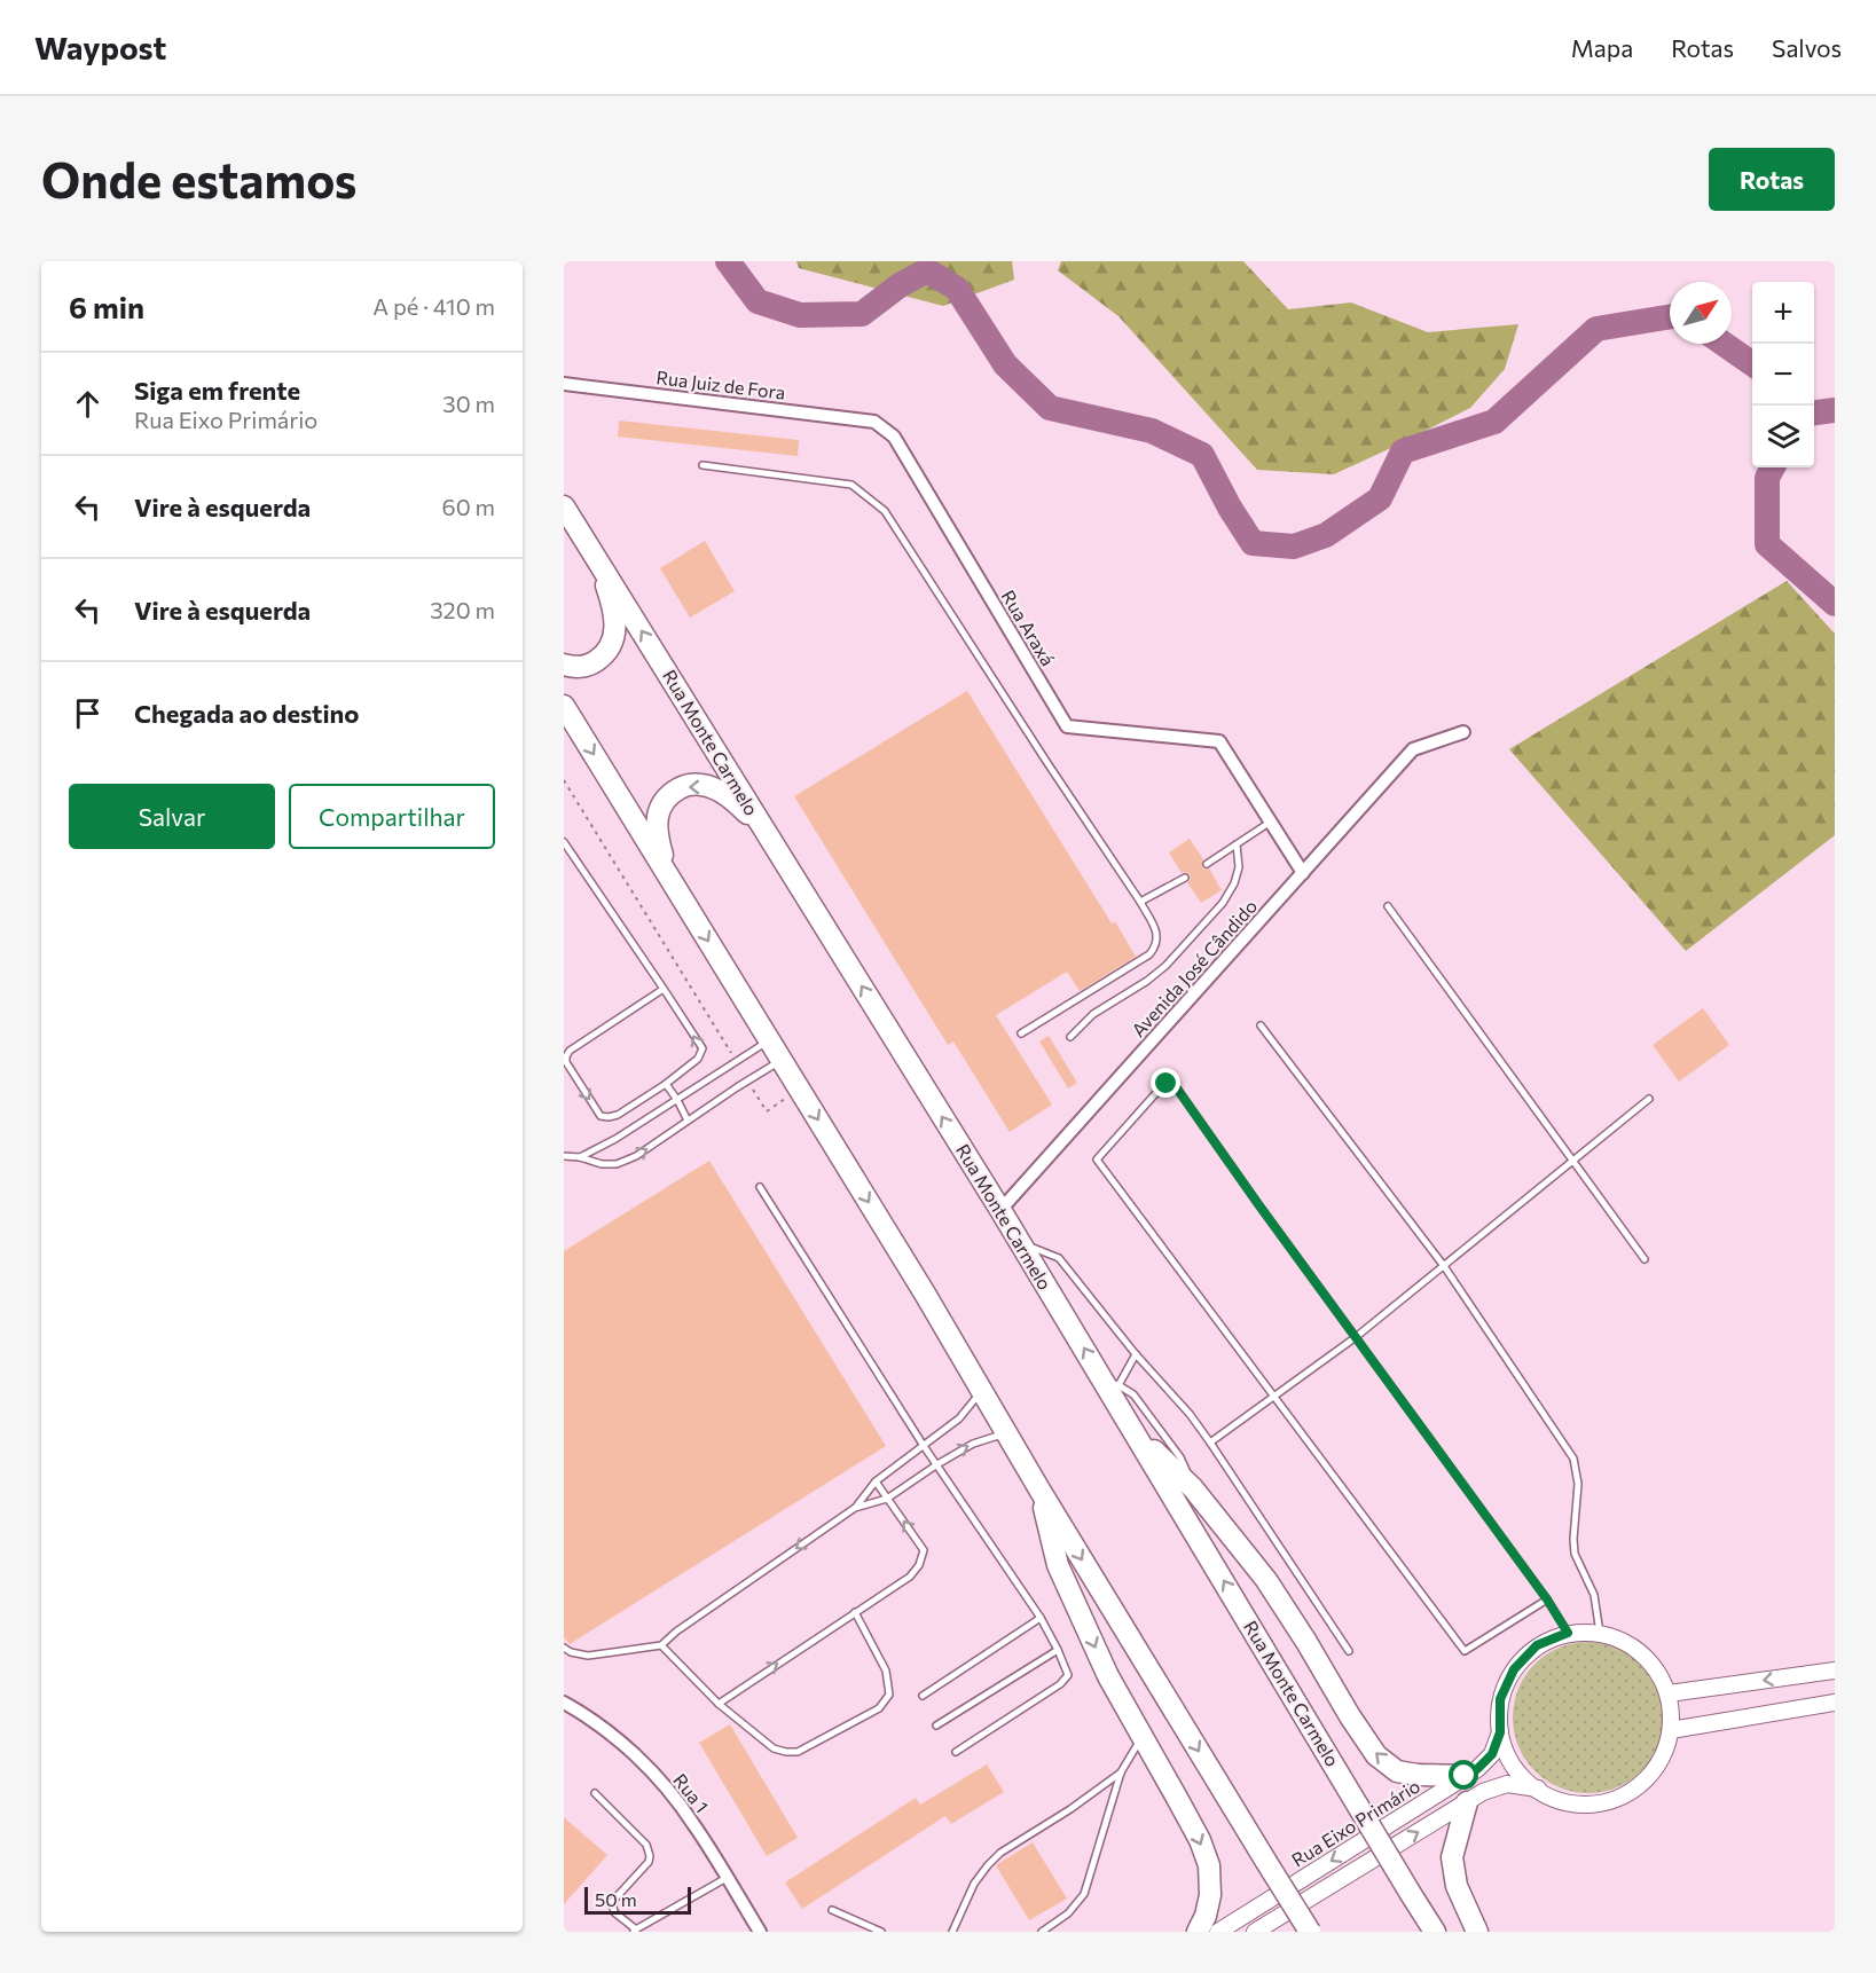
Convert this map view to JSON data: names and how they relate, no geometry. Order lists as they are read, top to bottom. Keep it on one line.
{"streets":{"highway":["Rua Monte Carmelo"],"street":["Rua Juiz de Fora","Rua Araxá","Avenida José Cândido","Rua 1","Rua Eixo Primário"]},"crossings":[["Rua Juiz de Fora","Rua Araxá"],["Rua Monte Carmelo","Avenida José Cândido"]],"scale_bar":"50 m","north":"top right","page":{"header":"Waypost","nav":["Mapa","Rotas","Salvos"],"buttons":["Rotas",["Salvar","Compartilhar"]],"title":"Onde estamos","heading":["6 min","A pé · 410 m"],"map_buttons":["+","−"],"list":[["Siga em frente","Rua Eixo Primário","30 m"],["Vire à esquerda","60 m"],["Vire à esquerda","320 m"],"Chegada ao destino"],"scale":"50 m"}}
